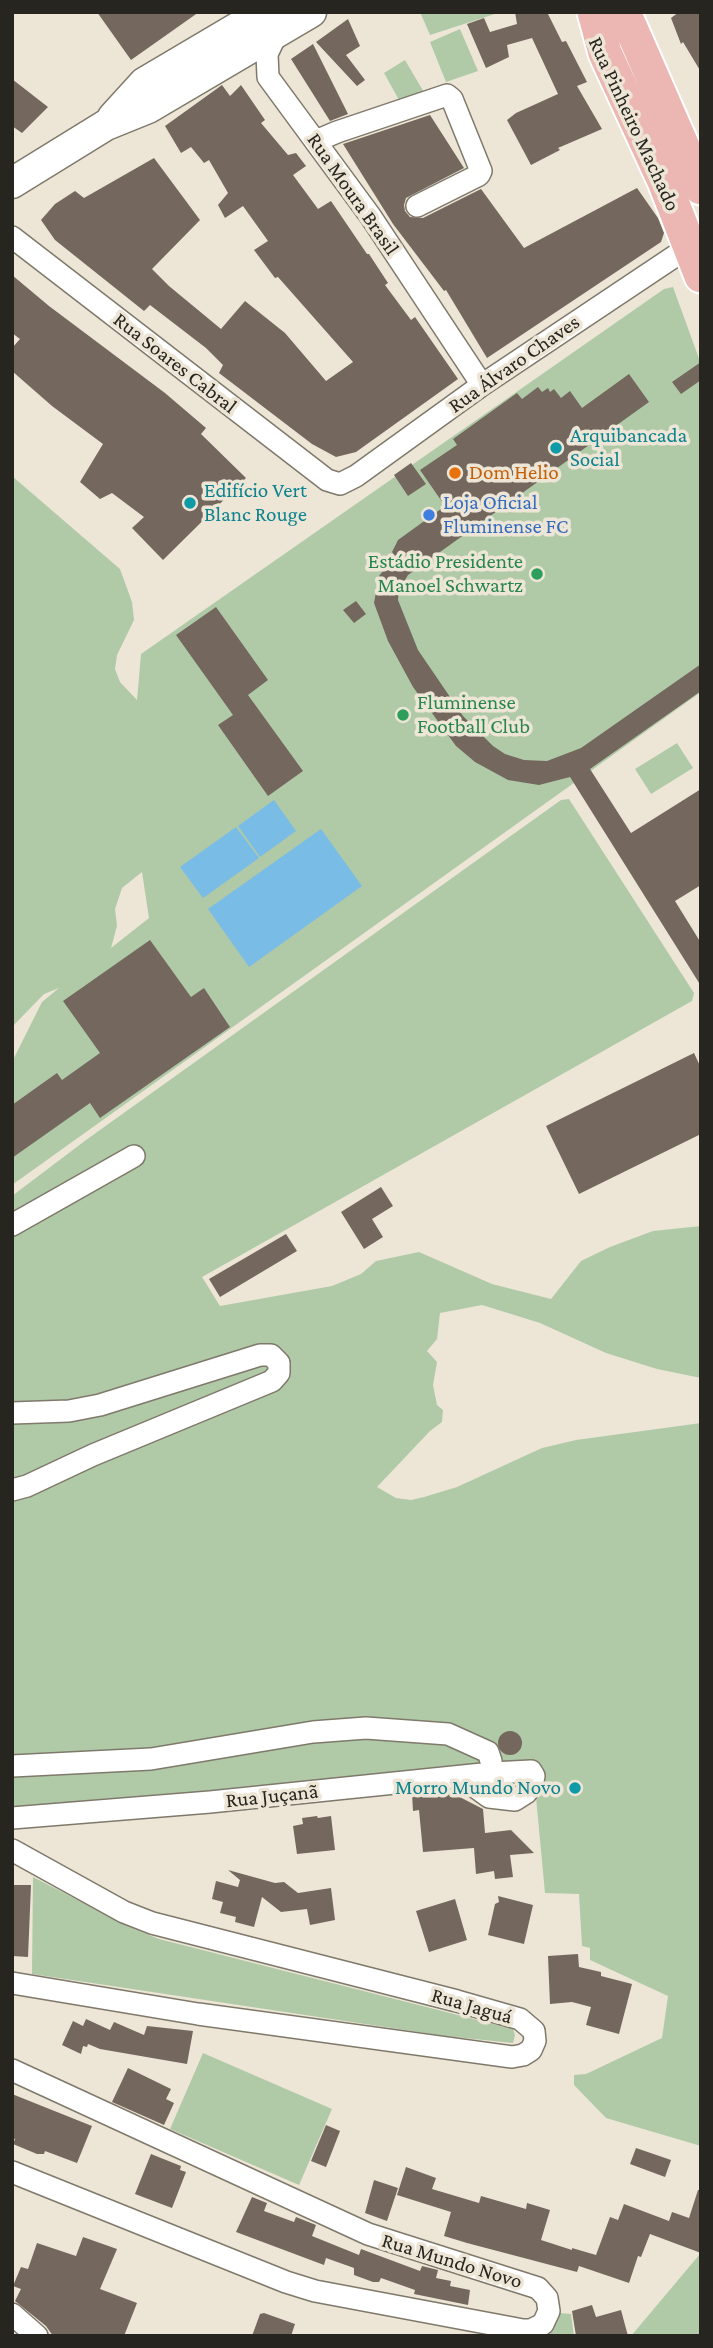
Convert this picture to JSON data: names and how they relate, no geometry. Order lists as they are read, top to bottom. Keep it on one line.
{"streets":{"main road":["Rua Pinheiro Machado"],"street":["Rua Moura Brasil","Rua Soares Cabral","Rua Álvaro Chaves","Rua Juçanã","Rua Jaguá","Rua Mundo Novo"]},"crossings":[["Rua Pinheiro Machado","Rua Álvaro Chaves"],["Rua Moura Brasil","Rua Álvaro Chaves"],["Rua Soares Cabral","Rua Álvaro Chaves"]],"places":["Arquibancada Social","Dom Helio","Edifício Vert Blanc Rouge","Loja Oficial Fluminense FC","Estádio Presidente Manoel Schwartz","Fluminense Football Club","Morro Mundo Novo"]}
